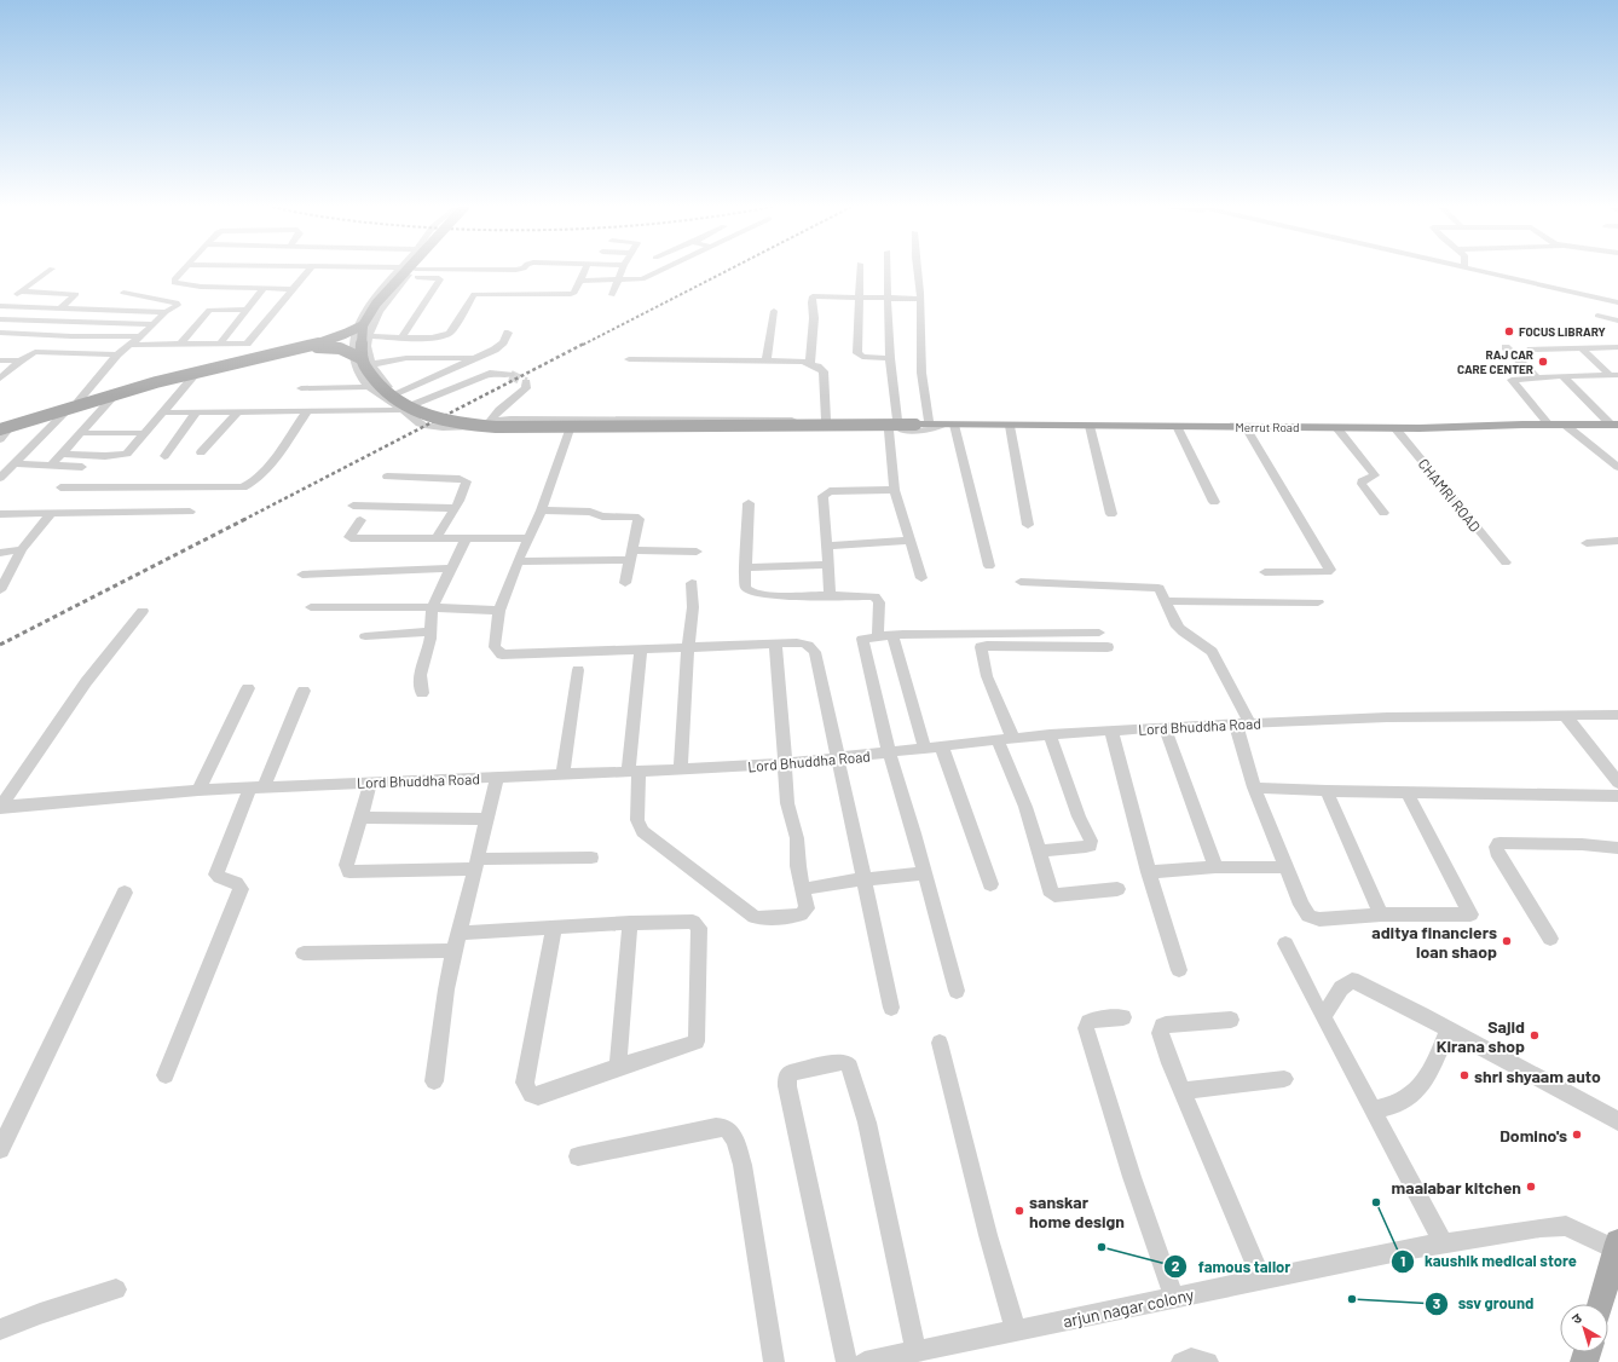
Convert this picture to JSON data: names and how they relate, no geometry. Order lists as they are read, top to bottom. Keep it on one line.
{"streets":{"main road":["Merrut Road"],"street":["CHAMRI ROAD","Lord Bhuddha Road","arjun nagar colony"]},"crossings":[["Merrut Road","CHAMRI ROAD"]],"places":["FOCUS LIBRARY","RAJ CAR CARE CENTER","aditya financiers loan shaop","Sajid Kirana shop","shri shyaam auto","Domino's","maalabar kitchen","kaushik medical store","sanskar home design","famous tailor","ssv ground"],"north":"top left"}
